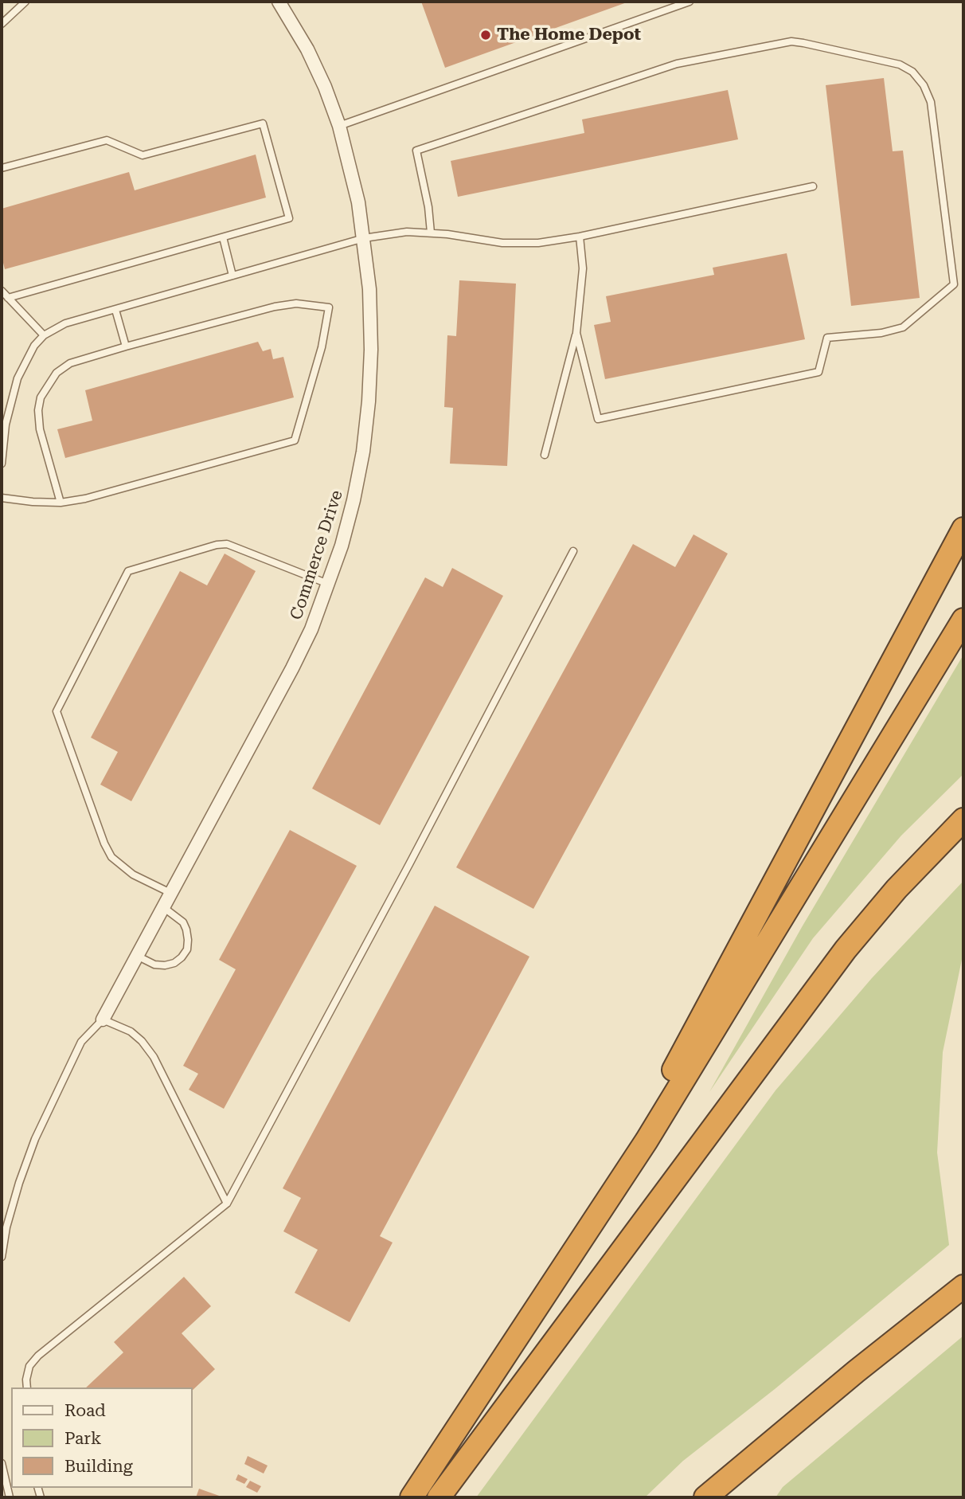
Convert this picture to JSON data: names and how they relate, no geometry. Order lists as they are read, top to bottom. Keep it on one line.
{"streets":{"street":["Commerce Drive"]},"places":["The Home Depot"],"legend":["Road","Park","Building"]}
